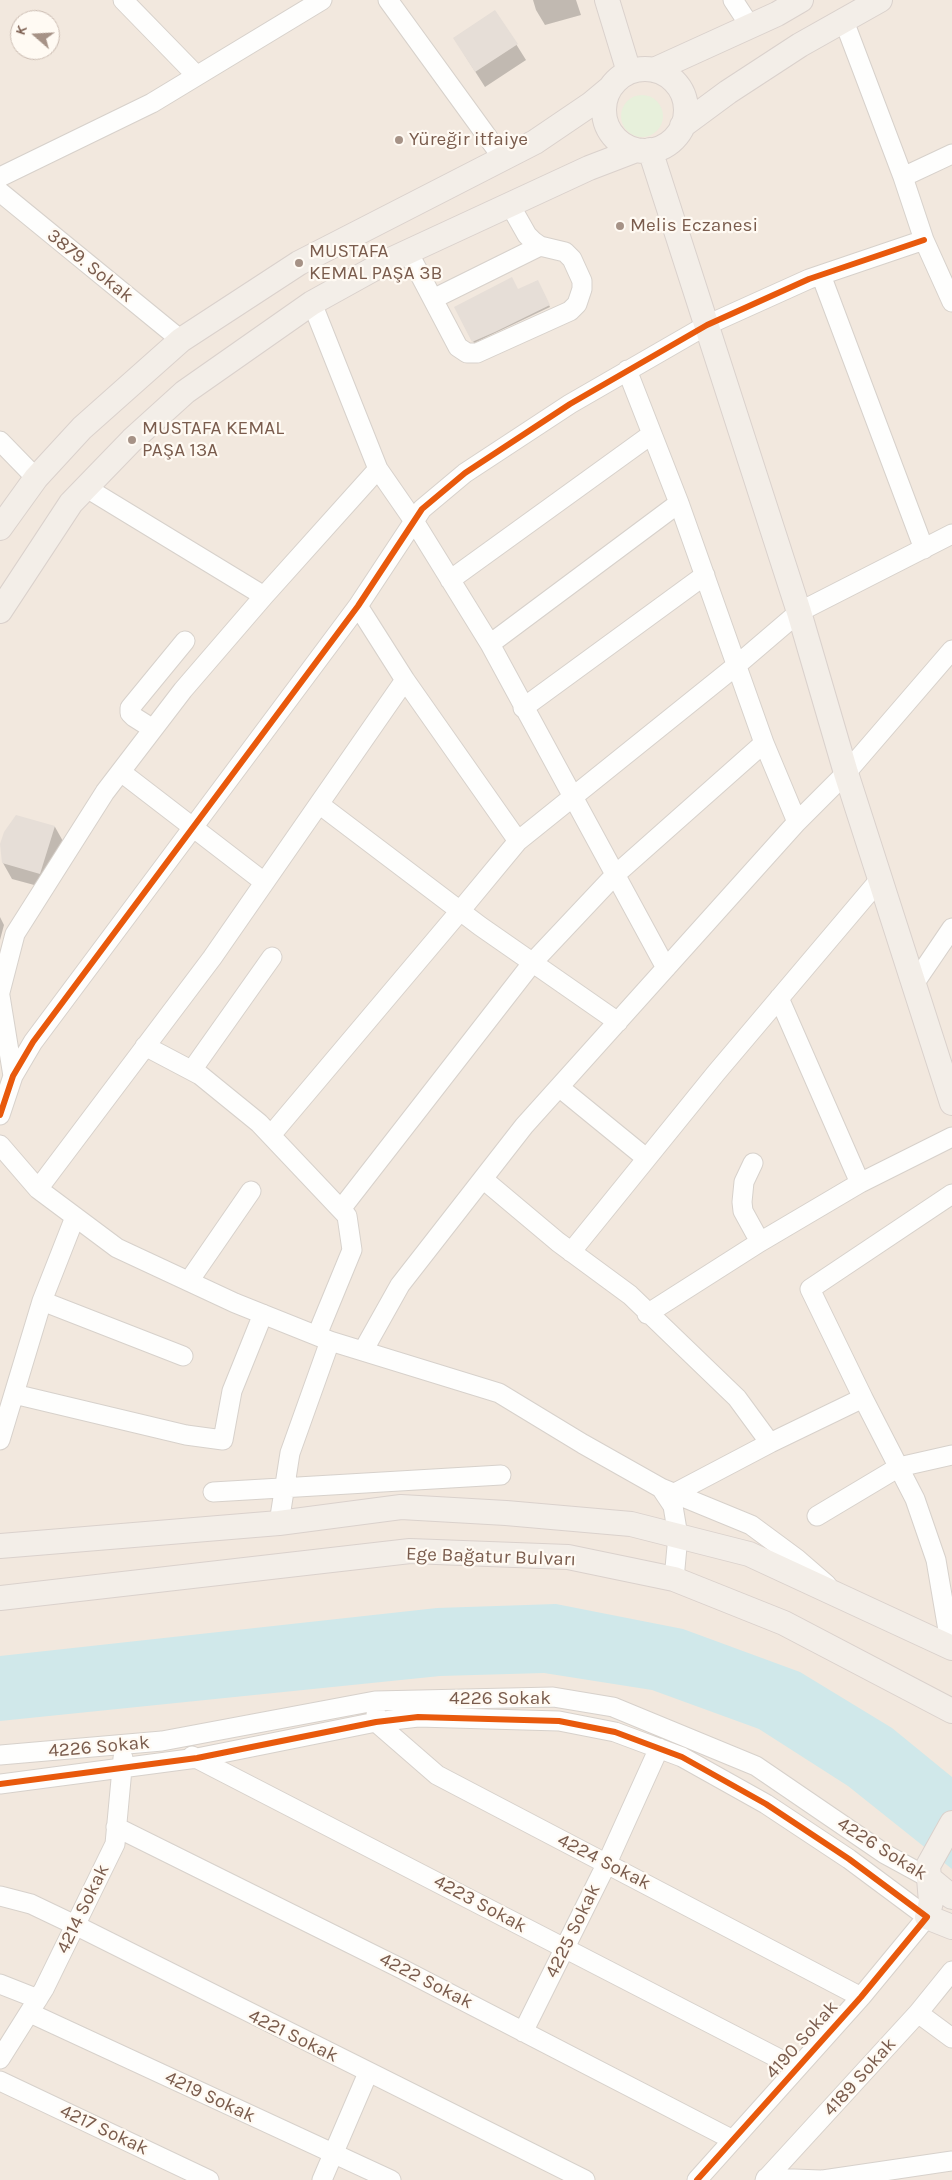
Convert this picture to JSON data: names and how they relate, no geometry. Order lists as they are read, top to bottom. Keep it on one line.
{"streets":{"main road":["Ege Bağatur Bulvarı","4226 Sokak"],"street":["3879. Sokak","4224 Sokak","4223 Sokak","4214 Sokak","4225 Sokak","4222 Sokak","4221 Sokak","4190 Sokak","4189 Sokak","4219 Sokak","4217 Sokak"]},"crossings":[["4226 Sokak","4223 Sokak"],["4226 Sokak","4214 Sokak"],["4224 Sokak","4225 Sokak"],["4224 Sokak","4190 Sokak"],["4223 Sokak","4225 Sokak"],["4223 Sokak","4190 Sokak"],["4214 Sokak","4222 Sokak"],["4214 Sokak","4221 Sokak"],["4214 Sokak","4219 Sokak"],["4225 Sokak","4222 Sokak"],["4222 Sokak","4190 Sokak"]],"places":["Yüreğir itfaiye","Melis Eczanesi","MUSTAFA KEMAL PAŞA 3B","MUSTAFA KEMAL PAŞA 13A"],"north":"left"}
